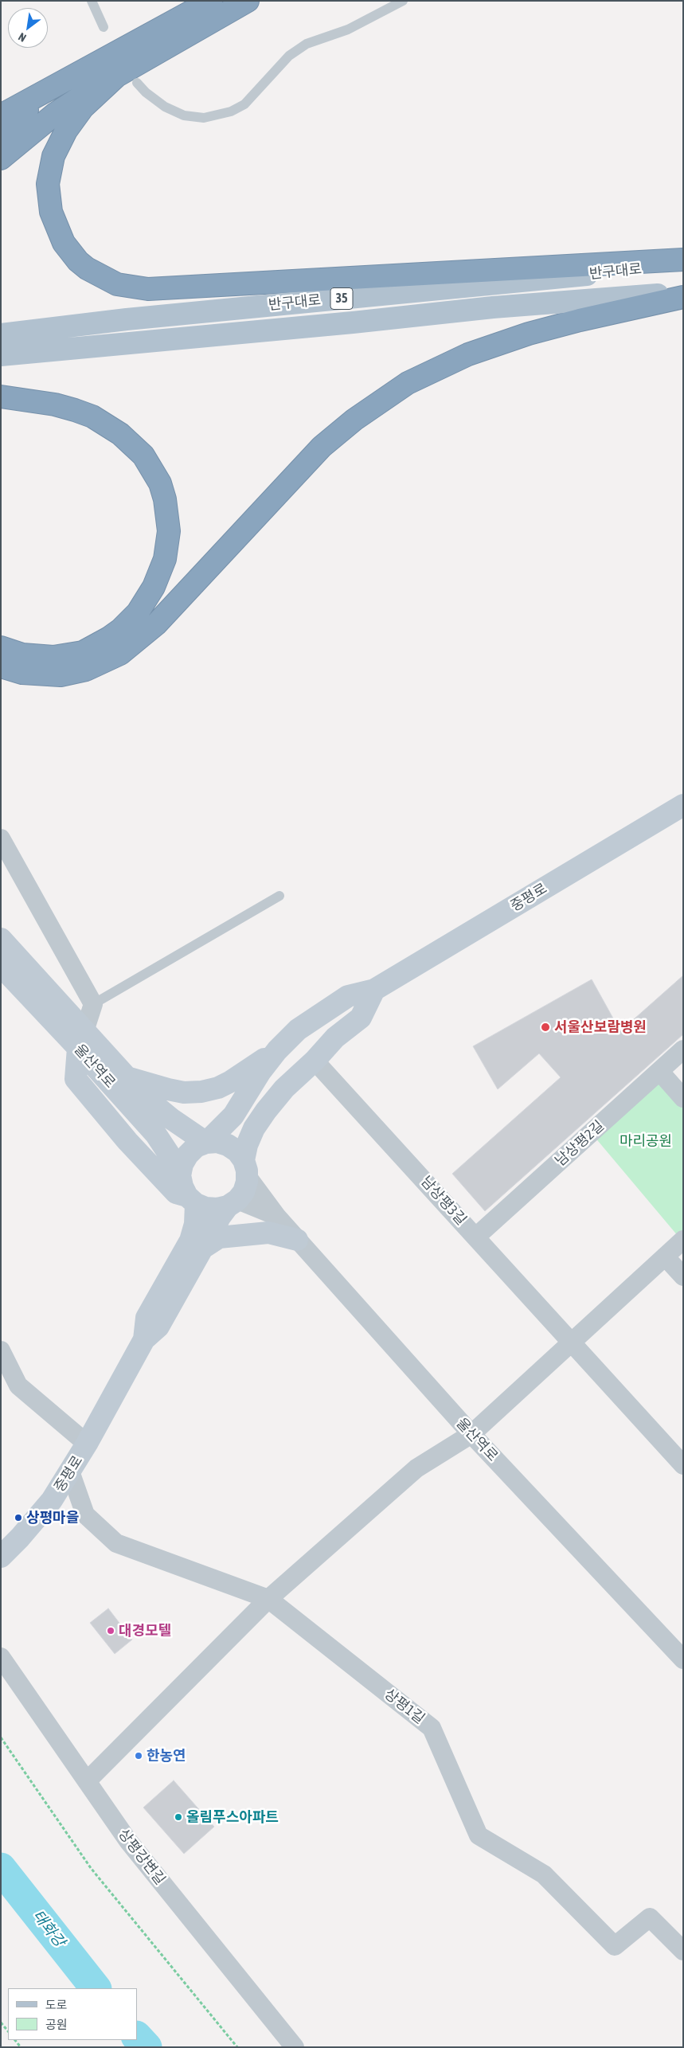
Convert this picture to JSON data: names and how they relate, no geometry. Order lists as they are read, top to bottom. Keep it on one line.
{"streets":{"main road":["반구대로","35","중평로","울산역로"],"street":["남상평2길","남상평3길","상평1길","상평강변길"]},"crossings":[["중평로","상평1길"],["남상평2길","남상평3길"]],"water":["태화강"],"parks":["마리공원"],"places":["서울산보람병원","상평마을","대경모텔","한농연","올림푸스아파트"],"legend":["도로","공원"],"north":"bottom left"}
